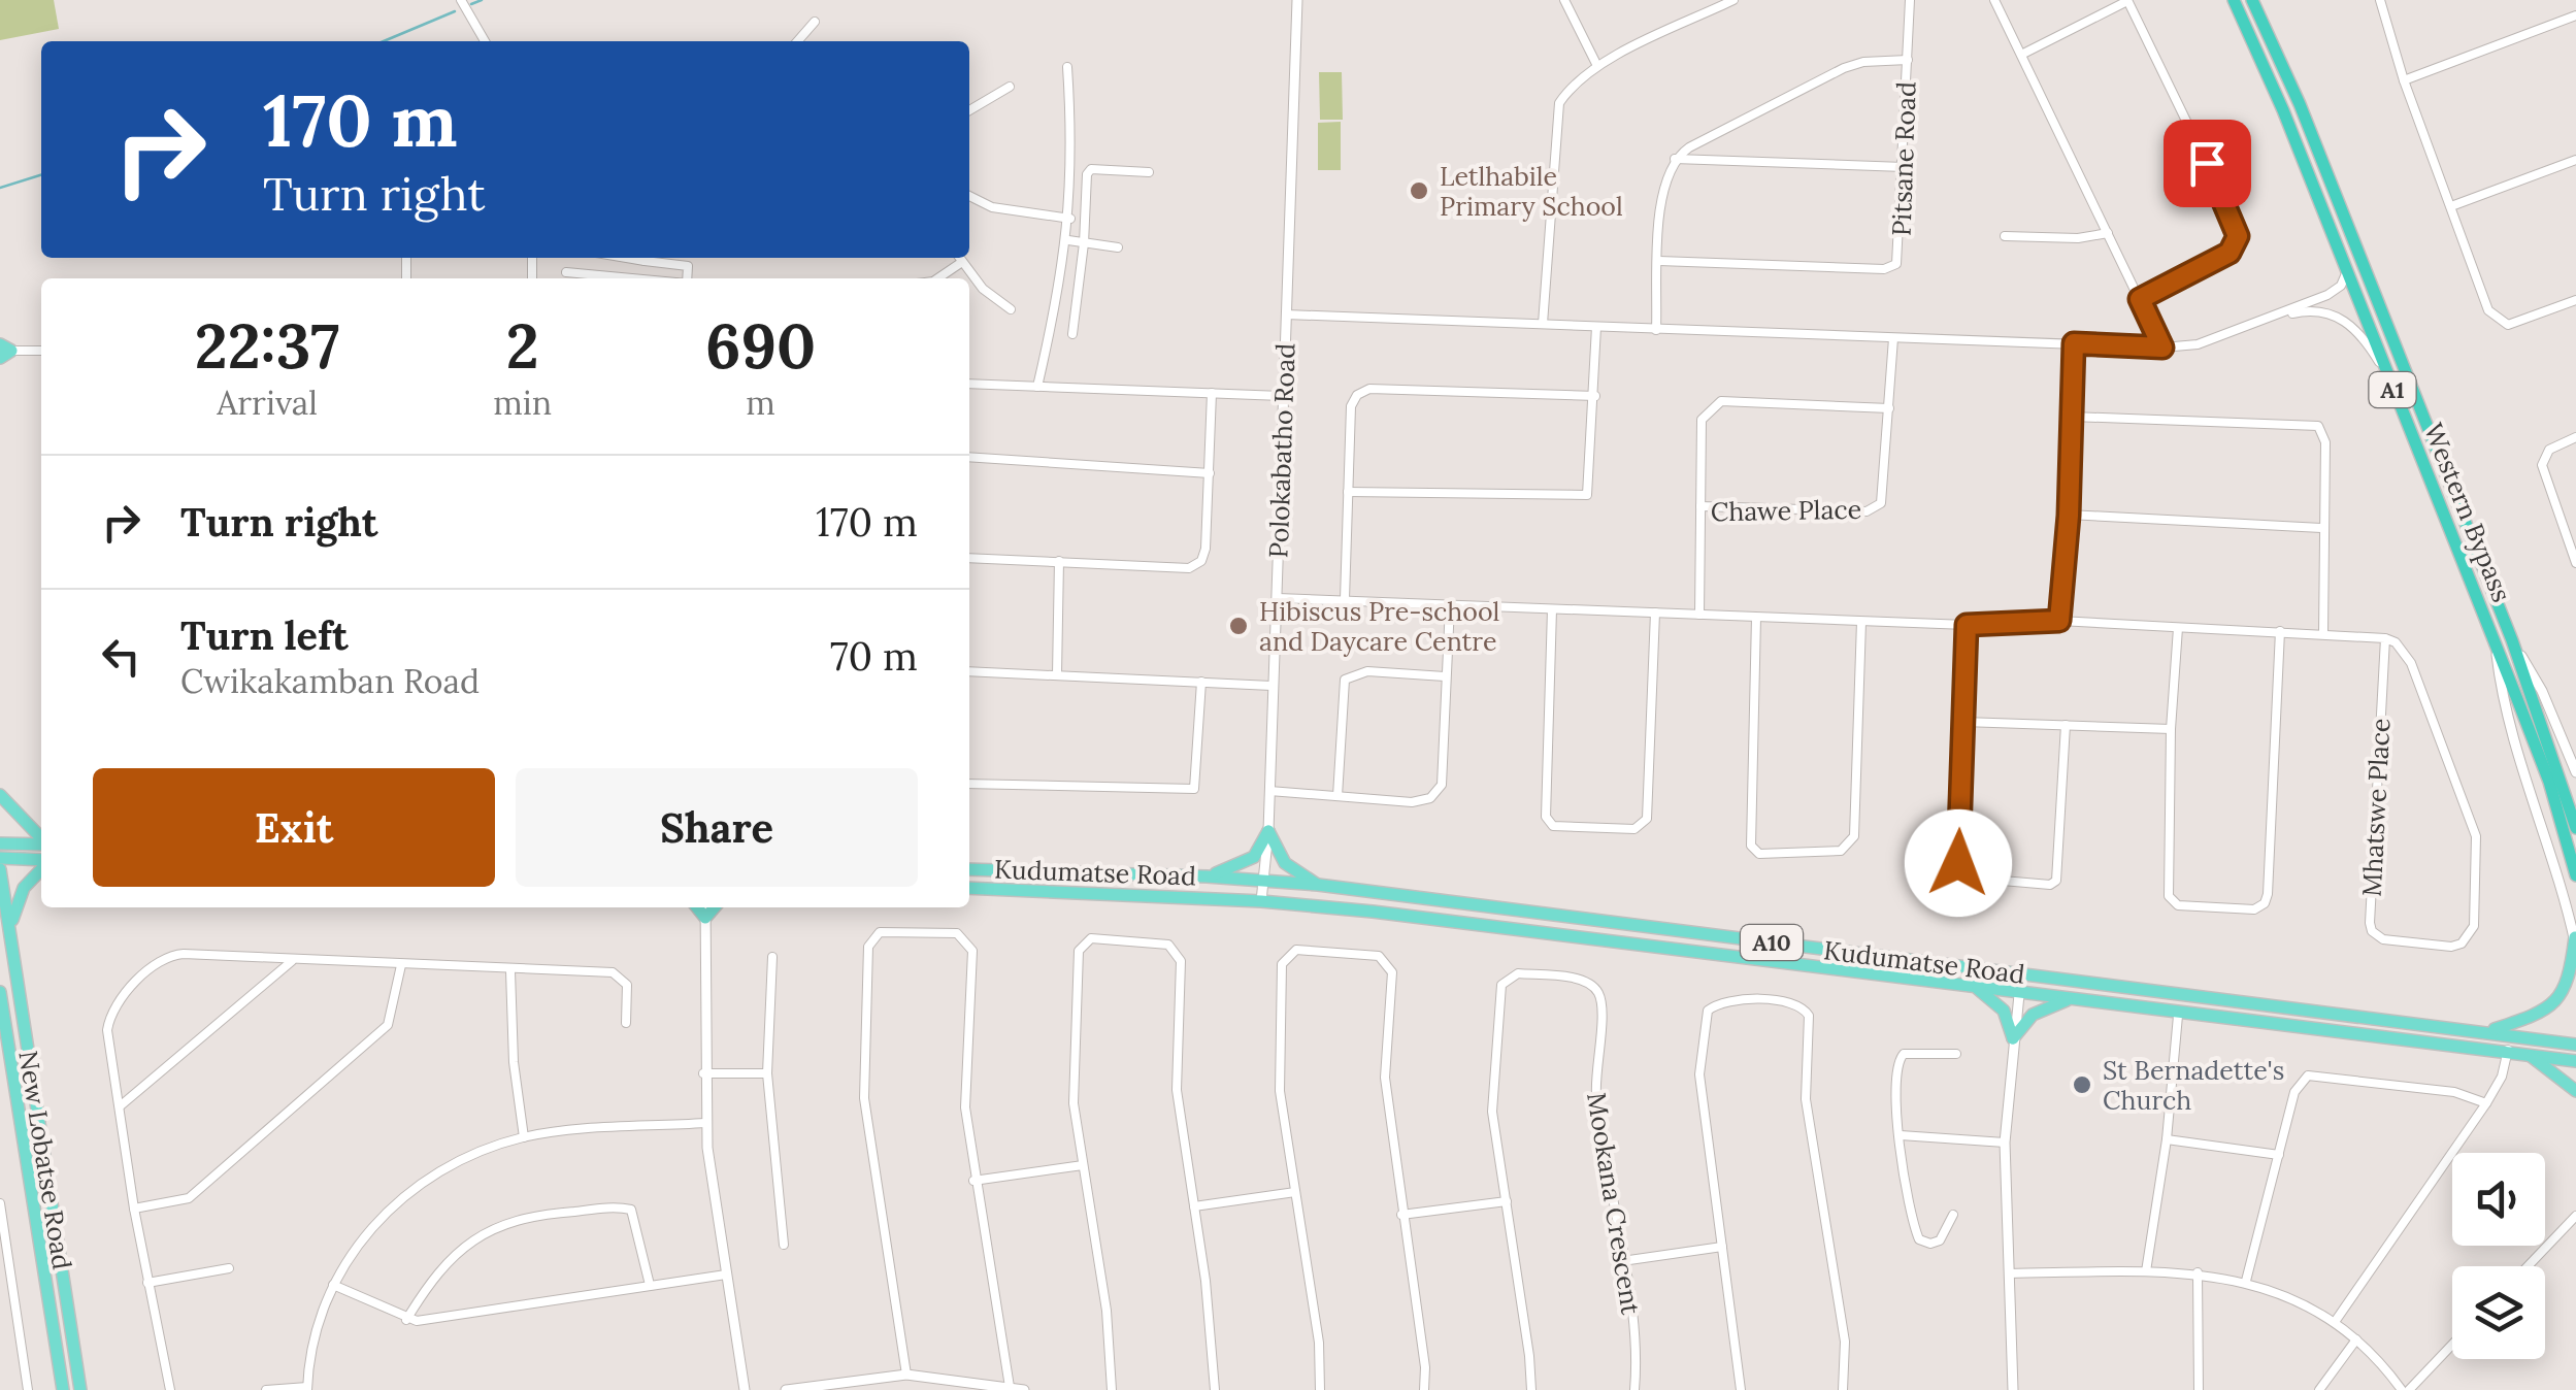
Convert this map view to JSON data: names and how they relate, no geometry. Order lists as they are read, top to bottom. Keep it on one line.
{"streets":{"highway":["A1","Western Bypass"],"main road":["Kudumatse Road","A10","New Lobatse Road"],"street":["Pitsane Road","Polokabatho Road","Chawe Place","Mhatswe Place","Mookana Crescent"]},"crossings":[["Polokabatho Road","Kudumatse Road"]],"places":["Letlhabile Primary School","Hibiscus Pre-school and Daycare Centre","St Bernadette's Church"],"page":{"turn":["170 m","Turn right"],"eta":["22:37","Arrival","2","min","690","m"],"list":[{"name":"Turn right","value":"170 m"},{"name":"Turn left","note":"Cwikakamban Road","value":"70 m"}],"buttons":["Exit","Share"]}}
